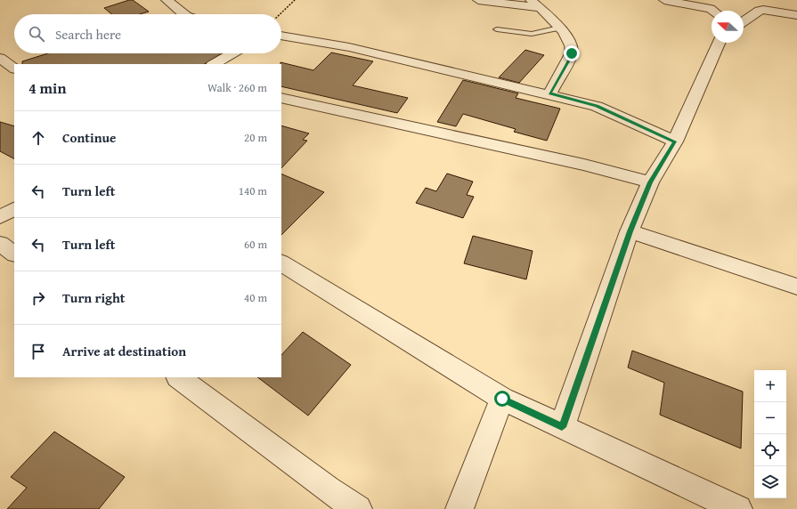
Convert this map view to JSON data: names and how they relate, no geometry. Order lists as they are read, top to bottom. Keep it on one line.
{"north":"left","page":{"search":"Search here","heading":["4 min","Walk · 260 m"],"list":[["Continue","20 m"],["Turn left","140 m"],["Turn left","60 m"],["Turn right","40 m"],"Arrive at destination"],"map_buttons":["+","−"]}}
